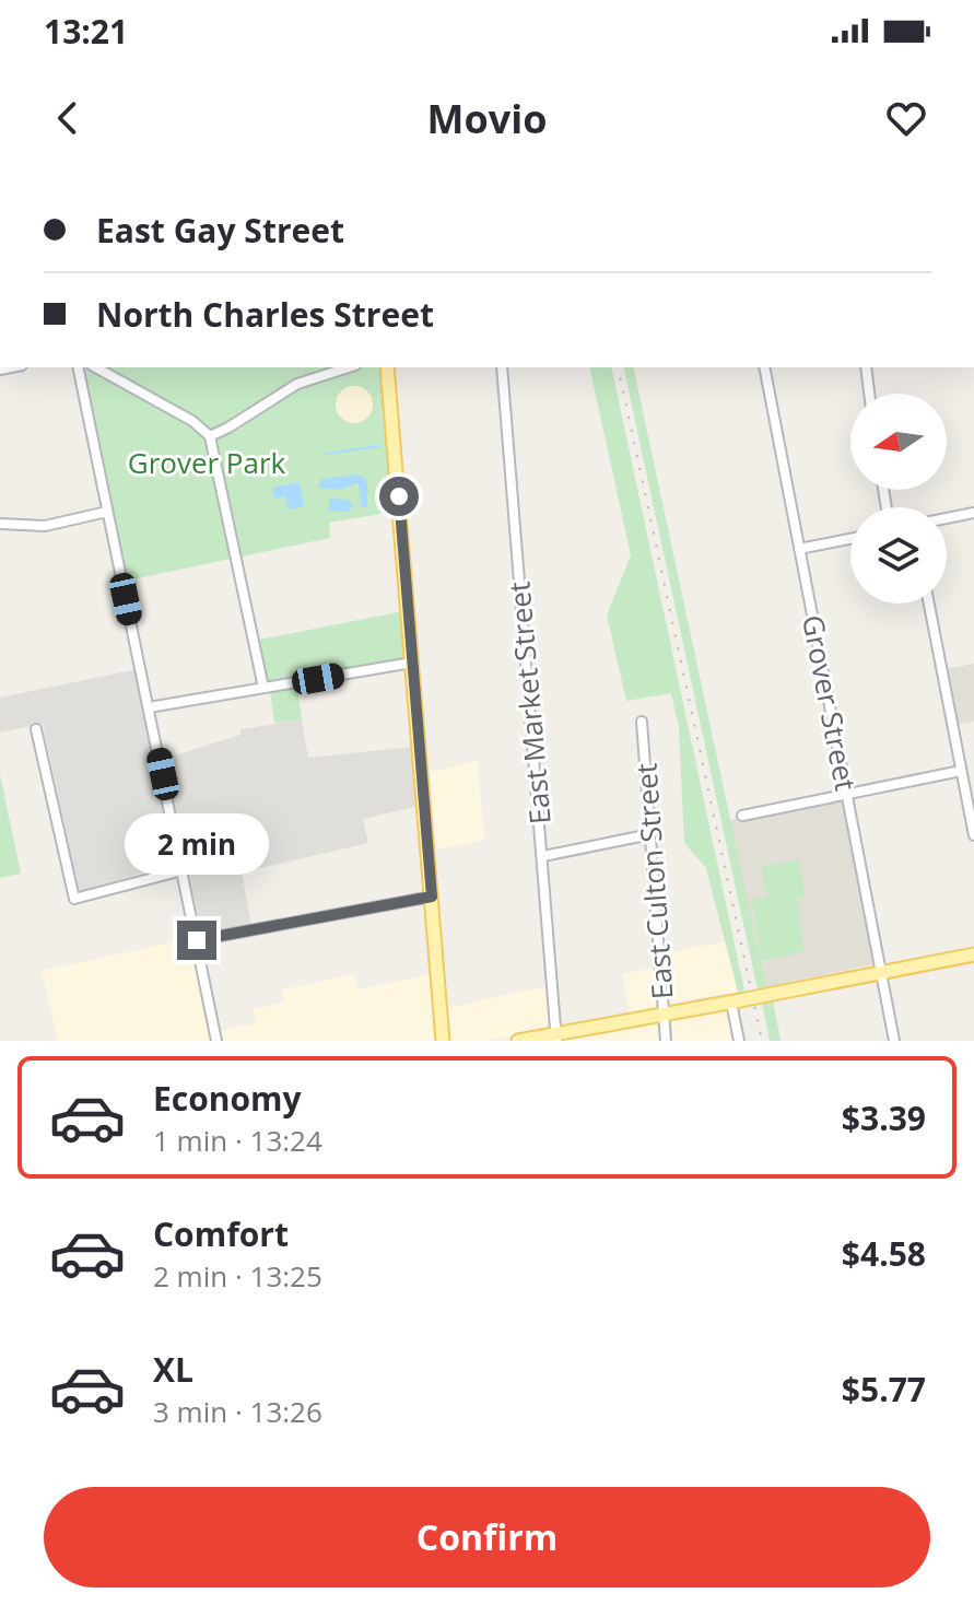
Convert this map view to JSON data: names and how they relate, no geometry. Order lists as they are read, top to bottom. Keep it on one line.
{"streets":{"street":["East Market Street","Grover Street","East Culton Street"]},"parks":["Grover Park"],"north":"left","page":{"status":"13:21","header":"Movio","banner":["East Gay Street","North Charles Street"],"bubble":"2 min","list":[{"name":"Economy","note":"1 min · 13:24","value":"$3.39"},{"name":"Comfort","note":"2 min · 13:25","value":"$4.58"},{"name":"XL","note":"3 min · 13:26","value":"$5.77"}],"buttons":"Confirm"}}
